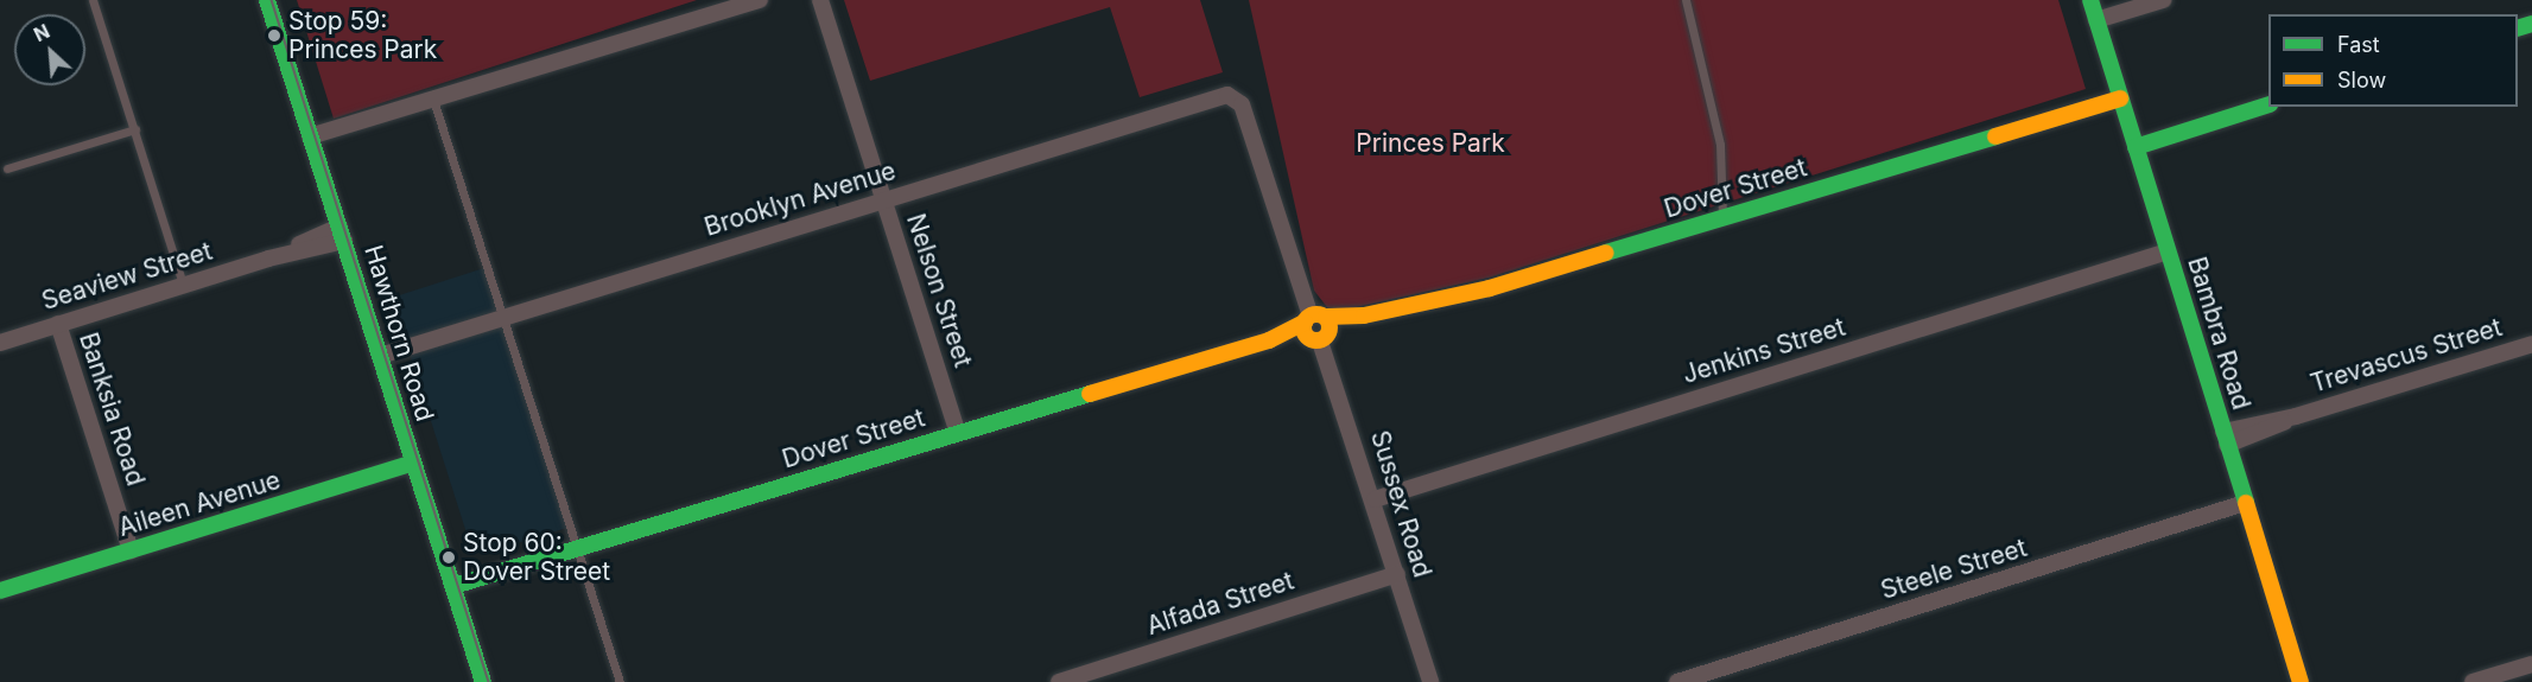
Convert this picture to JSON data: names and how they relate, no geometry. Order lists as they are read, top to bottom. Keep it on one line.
{"streets":{"street":["Dover Street","Brooklyn Avenue","Seaview Street","Nelson Street","Hawthorn Road","Bambra Road","Jenkins Street","Trevascus Street","Banksia Road","Aileen Avenue","Sussex Road","Steele Street","Alfada Street"]},"crossings":[["Dover Street","Nelson Street"],["Dover Street","Hawthorn Road"],["Dover Street","Bambra Road"],["Dover Street","Sussex Road"],["Brooklyn Avenue","Nelson Street"],["Brooklyn Avenue","Hawthorn Road"],["Brooklyn Avenue","Sussex Road"],["Seaview Street","Hawthorn Road"],["Seaview Street","Banksia Road"],["Hawthorn Road","Aileen Avenue"],["Bambra Road","Jenkins Street"],["Bambra Road","Trevascus Street"],["Bambra Road","Steele Street"],["Jenkins Street","Sussex Road"],["Banksia Road","Aileen Avenue"],["Sussex Road","Alfada Street"]],"parks":["Princes Park"],"places":["Stop 59: Princes Park","Stop 60: Dover Street"],"legend":["Fast","Slow"],"north":"top left"}
